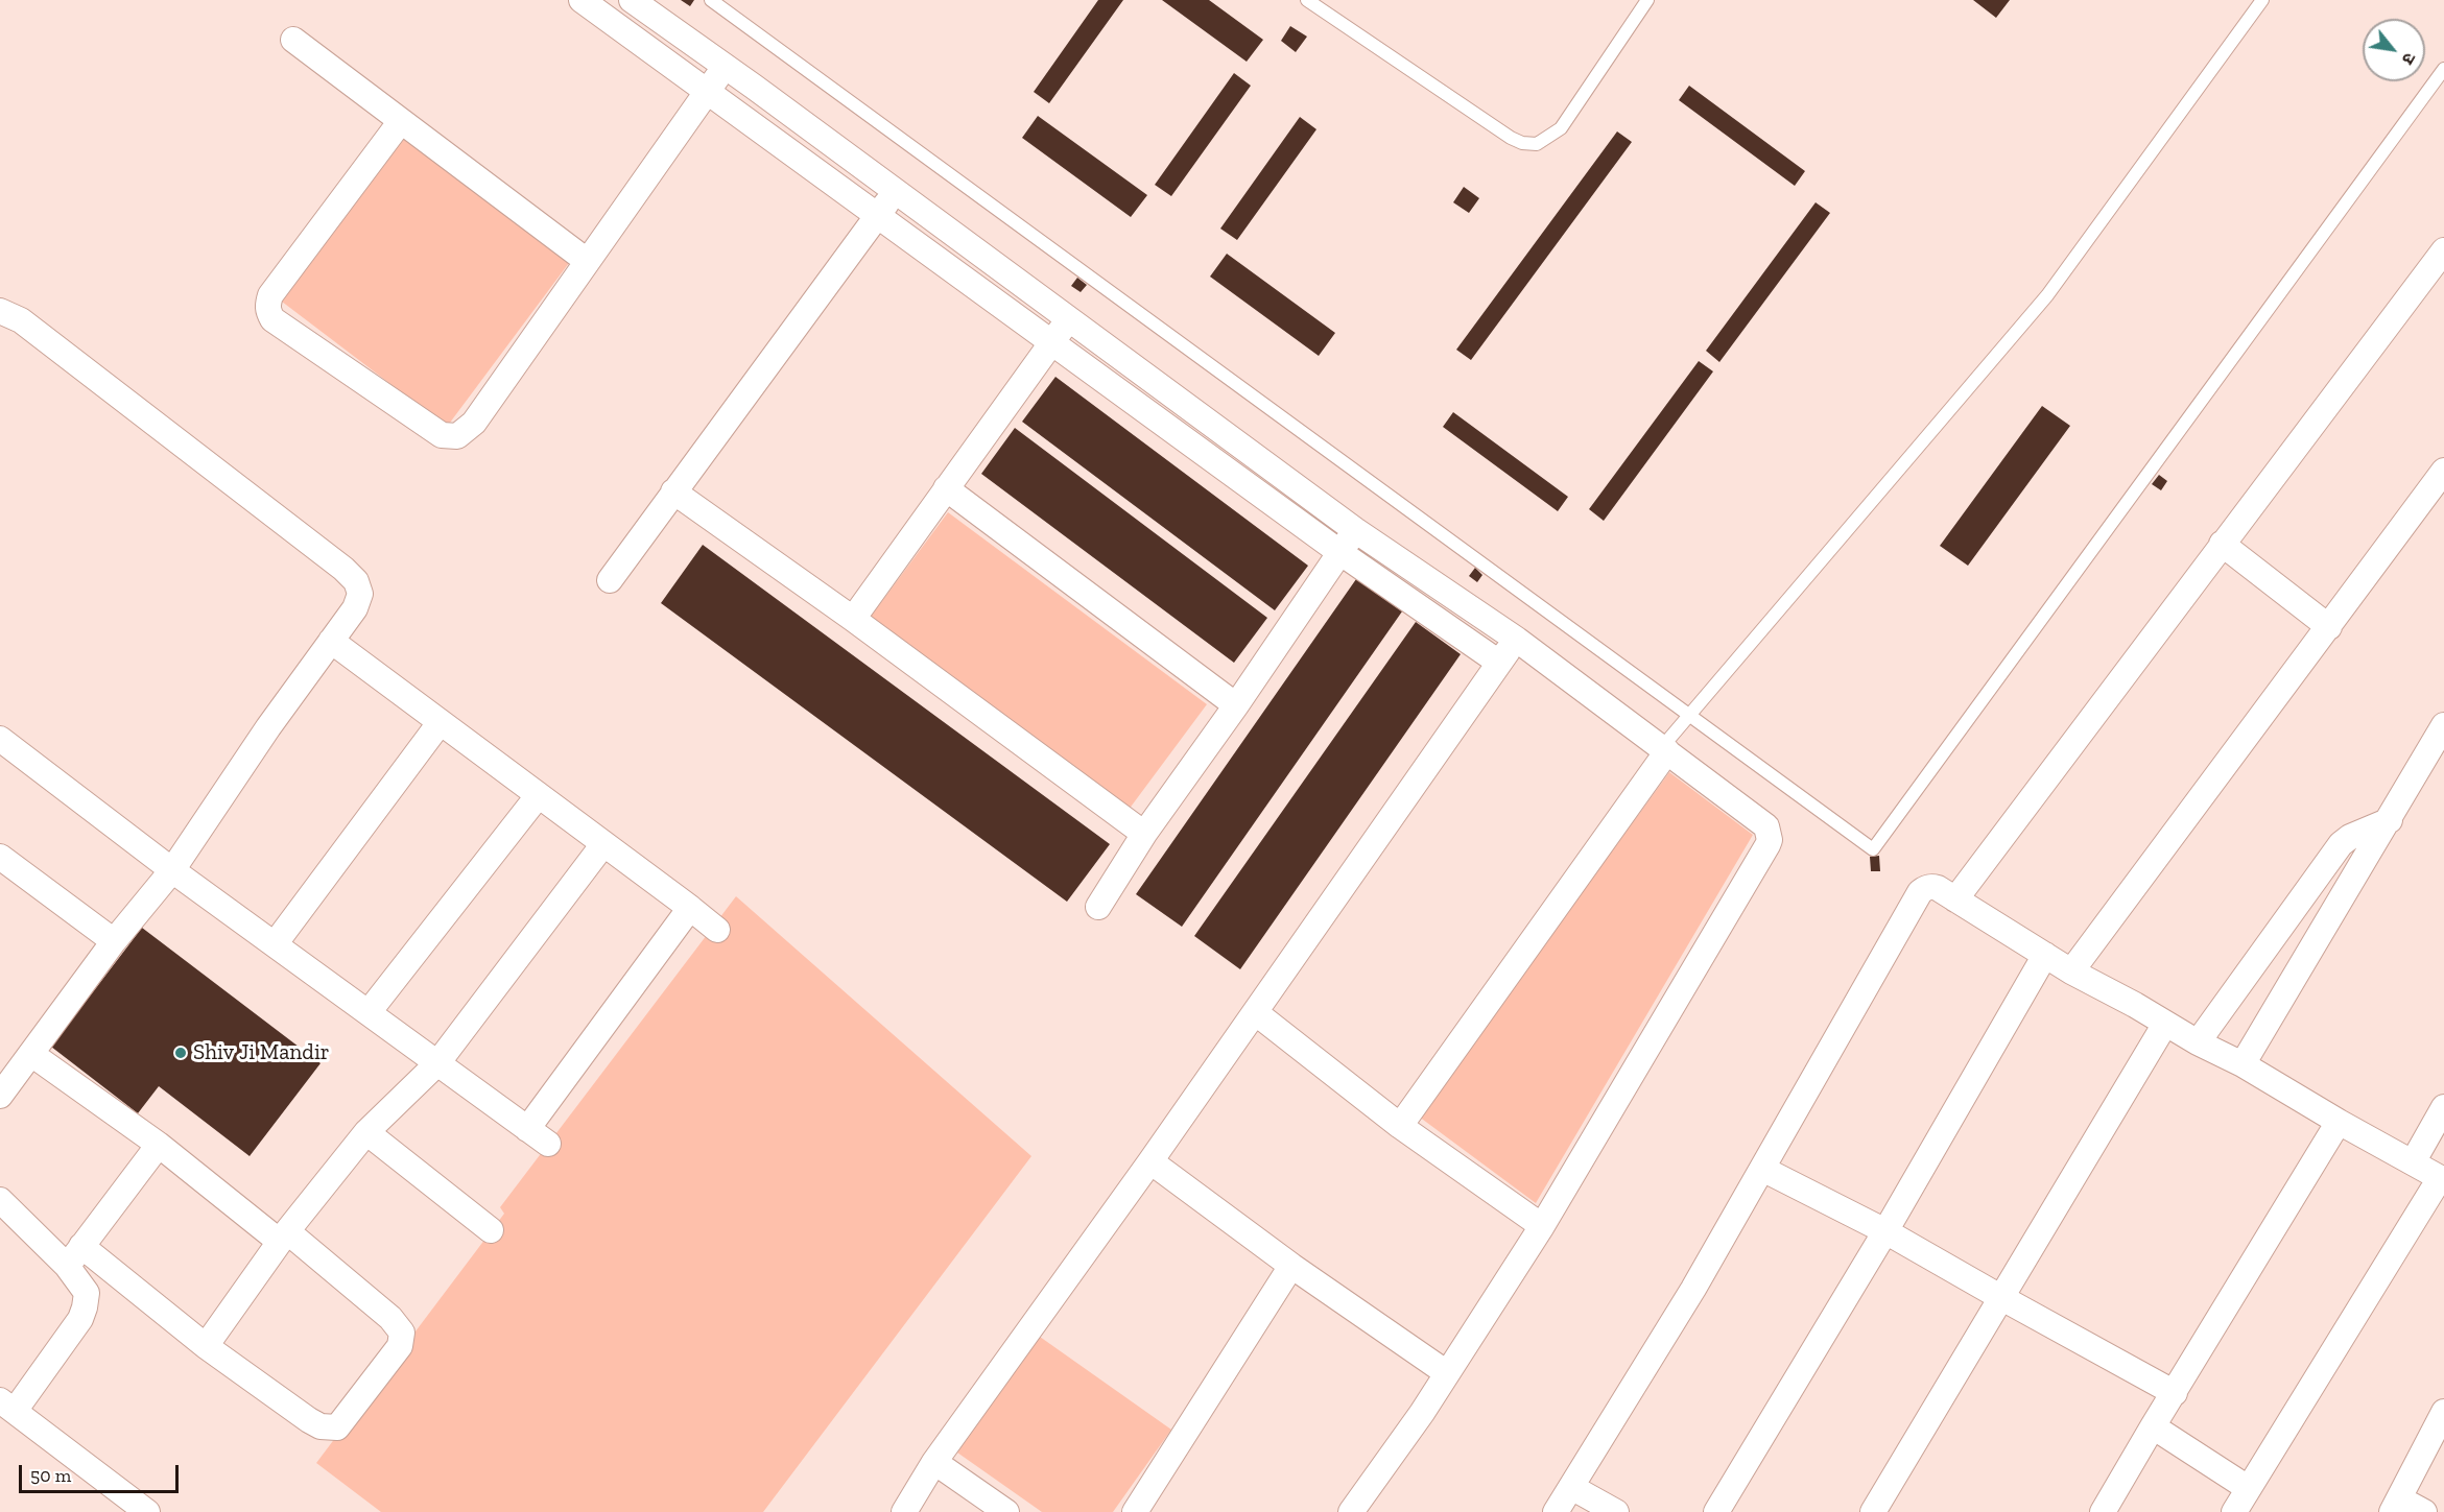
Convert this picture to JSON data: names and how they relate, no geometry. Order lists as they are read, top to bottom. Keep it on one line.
{"places":["Shiv Ji Mandir"],"scale_bar":"50 m","north":"bottom right"}
